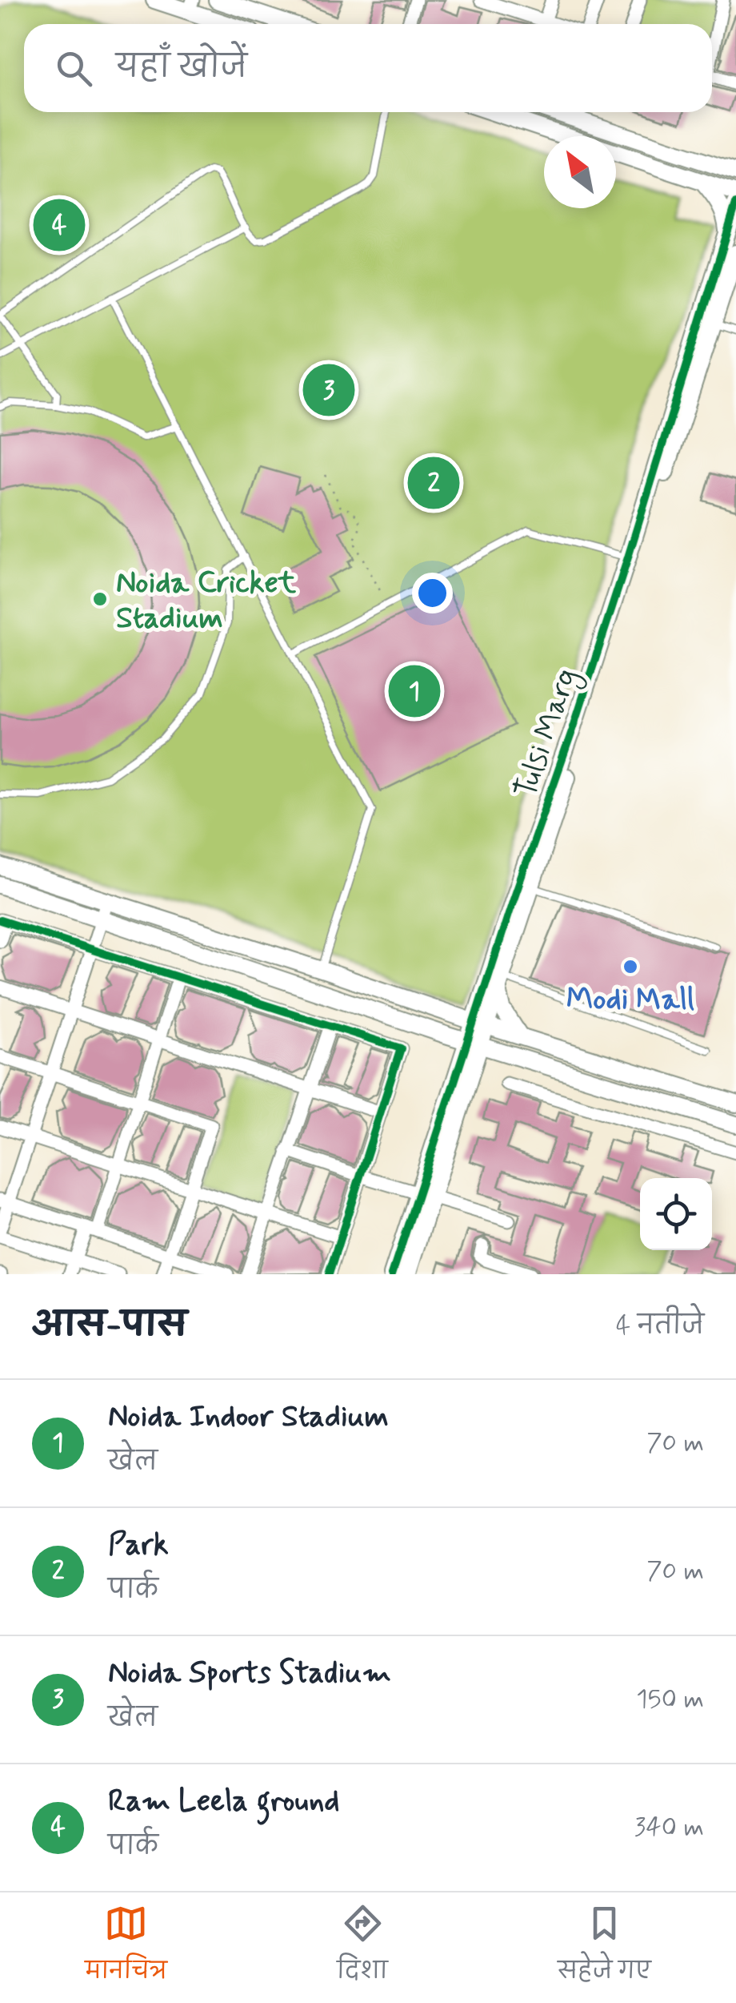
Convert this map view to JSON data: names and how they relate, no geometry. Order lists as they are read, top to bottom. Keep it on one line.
{"streets":{"street":["Tulsi Marg"]},"places":["Noida Cricket Stadium","Modi Mall"],"north":"top left","page":{"search":"यहाँ खोजें","pins":["4","3","2","1"],"heading":["आस-पास","4 नतीजे"],"list":[{"mark":"1","name":"Noida Indoor Stadium","note":"खेल","value":"70 m"},{"mark":"2","name":"Park","note":"पार्क","value":"70 m"},{"mark":"3","name":"Noida Sports Stadium","note":"खेल","value":"150 m"},{"mark":"4","name":"Ram Leela ground","note":"पार्क","value":"340 m"}],"nav":["मानचित्र","दिशा","सहेजे गए"]}}
